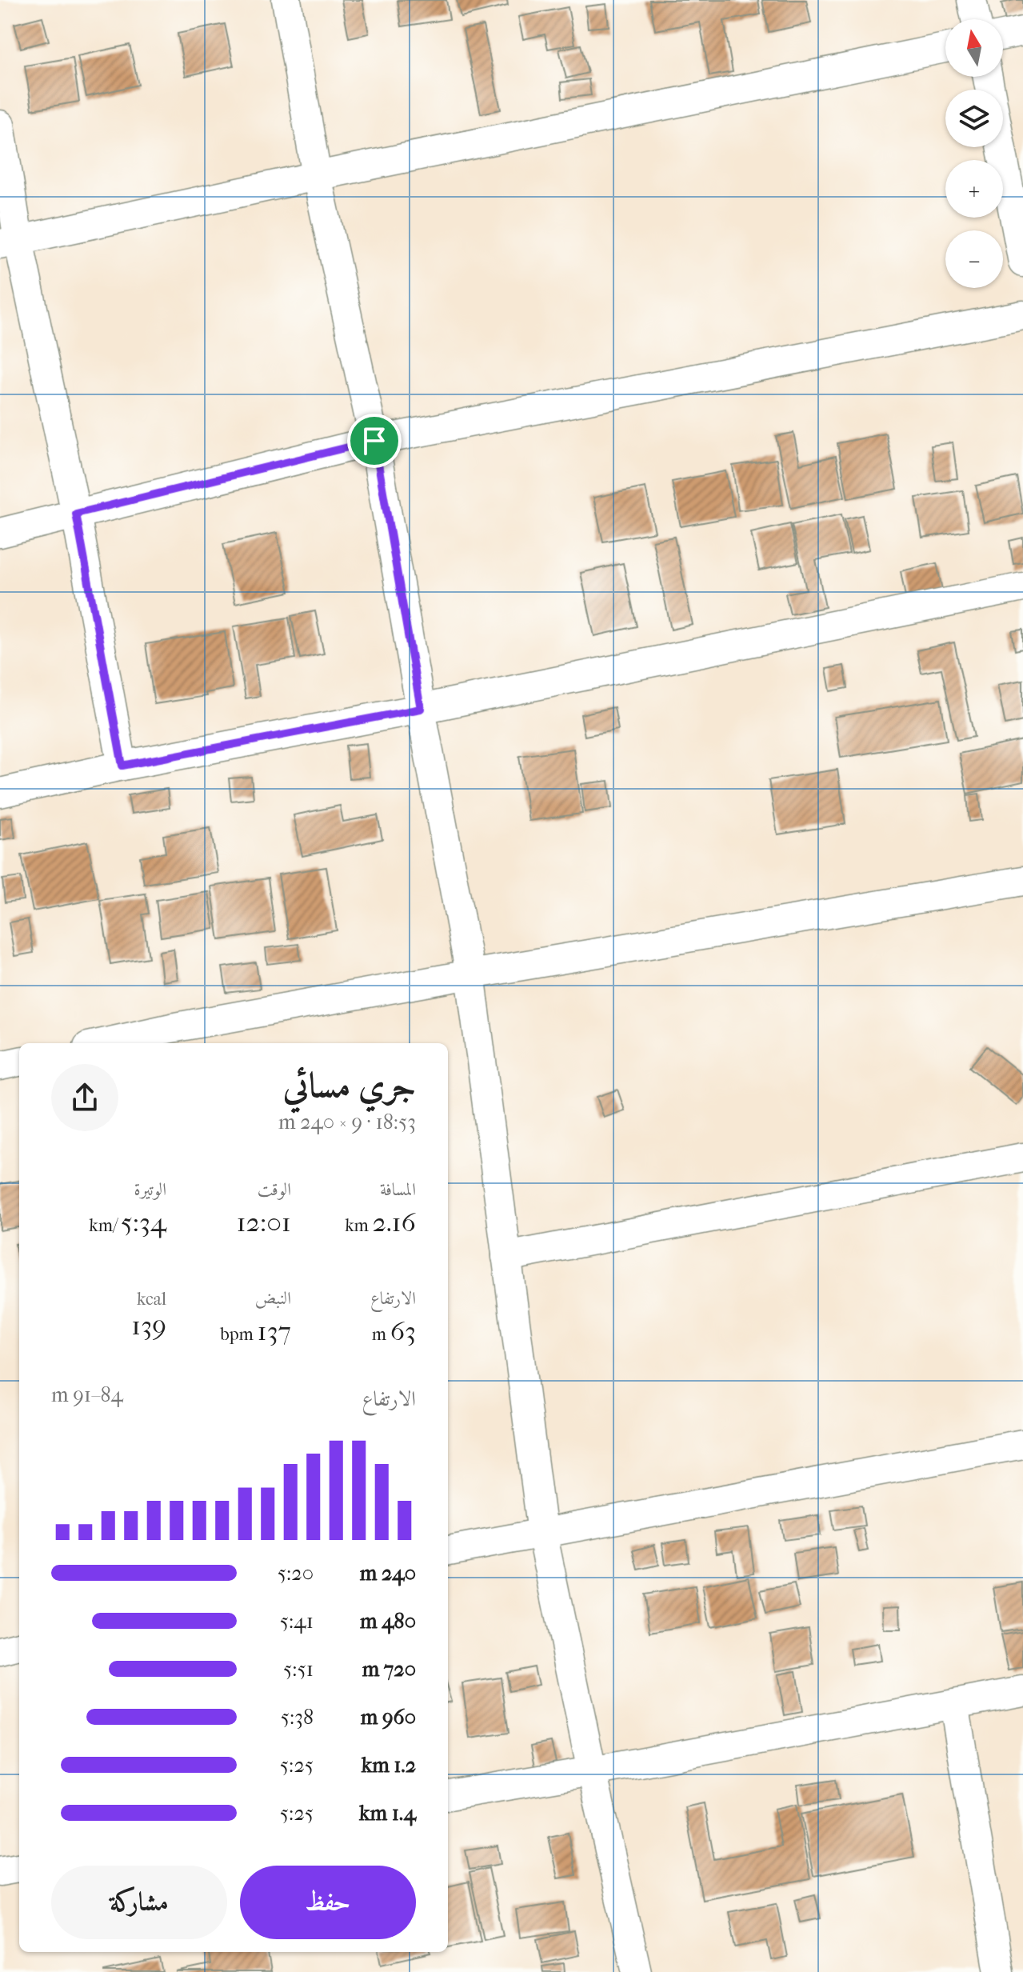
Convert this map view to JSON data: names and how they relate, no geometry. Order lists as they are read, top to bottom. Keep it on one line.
{"north":"top","page":{"map_buttons":["+","−"],"heading":["جري مسائي","18:53 · 9 × 240 m"],"stats":[["المسافة","2.16 km"],["الوقت","12:01"],["الوتيرة","5:34 /km"],["الارتفاع","63 m"],["النبض","137 bpm"],["kcal","139"]],"chart":["الارتفاع","84–91 m"],"list":[{"name":"240 m","note":"5:20"},{"name":"480 m","note":"5:41"},{"name":"720 m","note":"5:51"},{"name":"960 m","note":"5:38"},{"name":"1.2 km","note":"5:25"},{"name":"1.4 km","note":"5:25"}],"buttons":["حفظ","مشاركة"]}}
